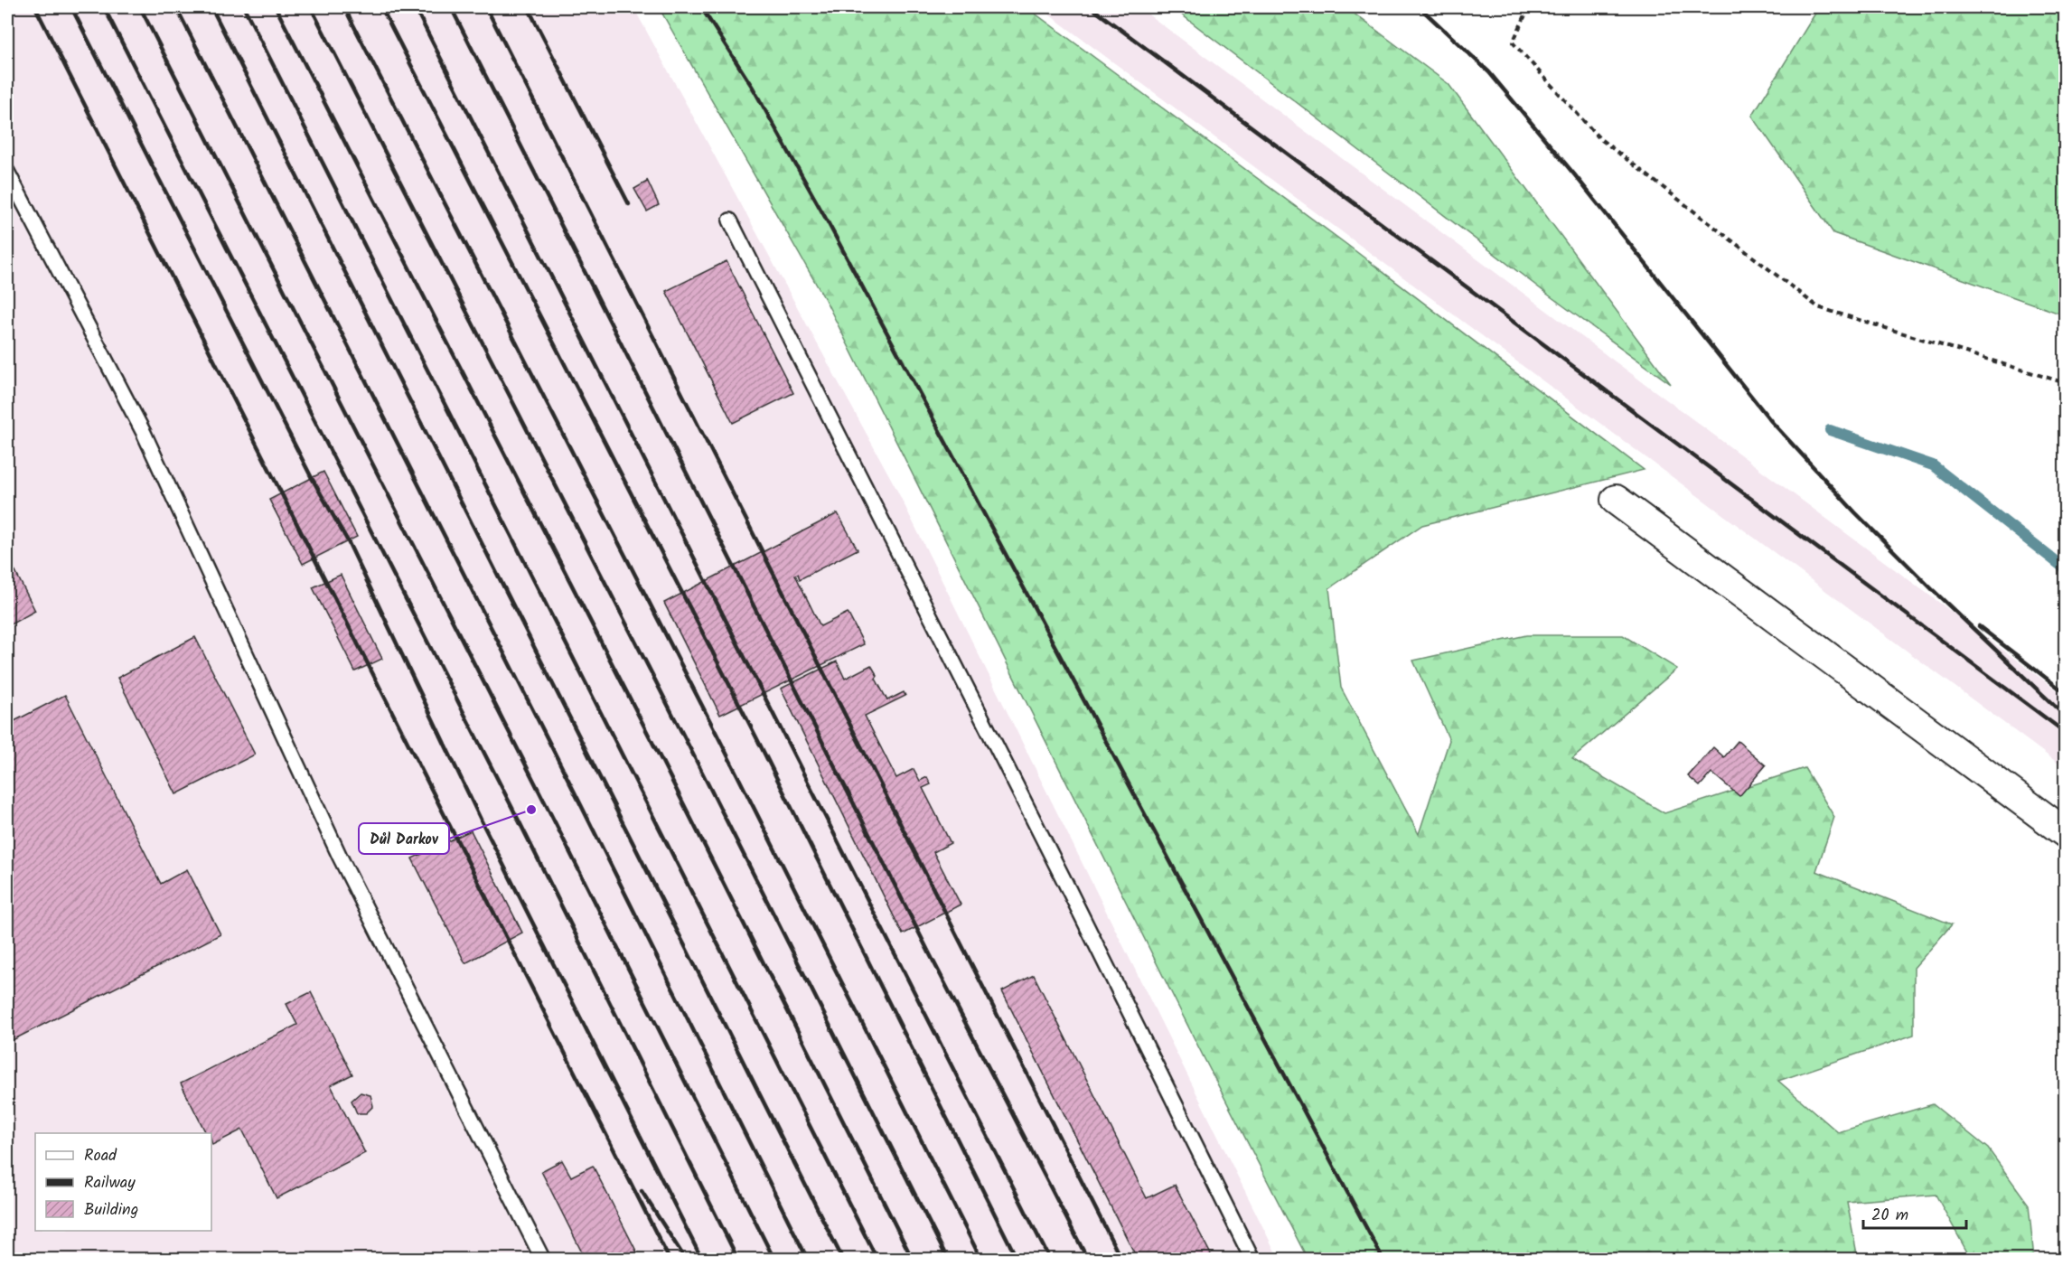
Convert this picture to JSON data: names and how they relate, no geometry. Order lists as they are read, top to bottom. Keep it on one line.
{"places":["Důl Darkov"],"legend":["Road","Railway","Building"],"scale_bar":"20 m"}
